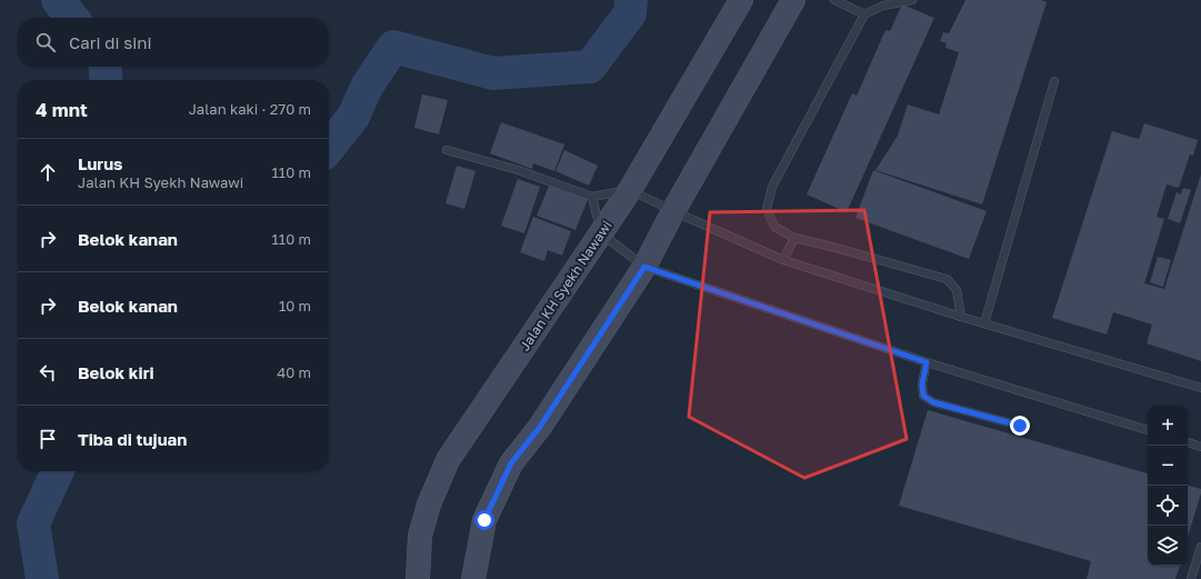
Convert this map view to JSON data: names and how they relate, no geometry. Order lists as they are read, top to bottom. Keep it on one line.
{"streets":{"main road":["Jalan KH Syekh Nawawi"]},"page":{"search":"Cari di sini","heading":["4 mnt","Jalan kaki · 270 m"],"list":[["Lurus","Jalan KH Syekh Nawawi","110 m"],["Belok kanan","110 m"],["Belok kanan","10 m"],["Belok kiri","40 m"],"Tiba di tujuan"],"map_buttons":["+","−"]}}
